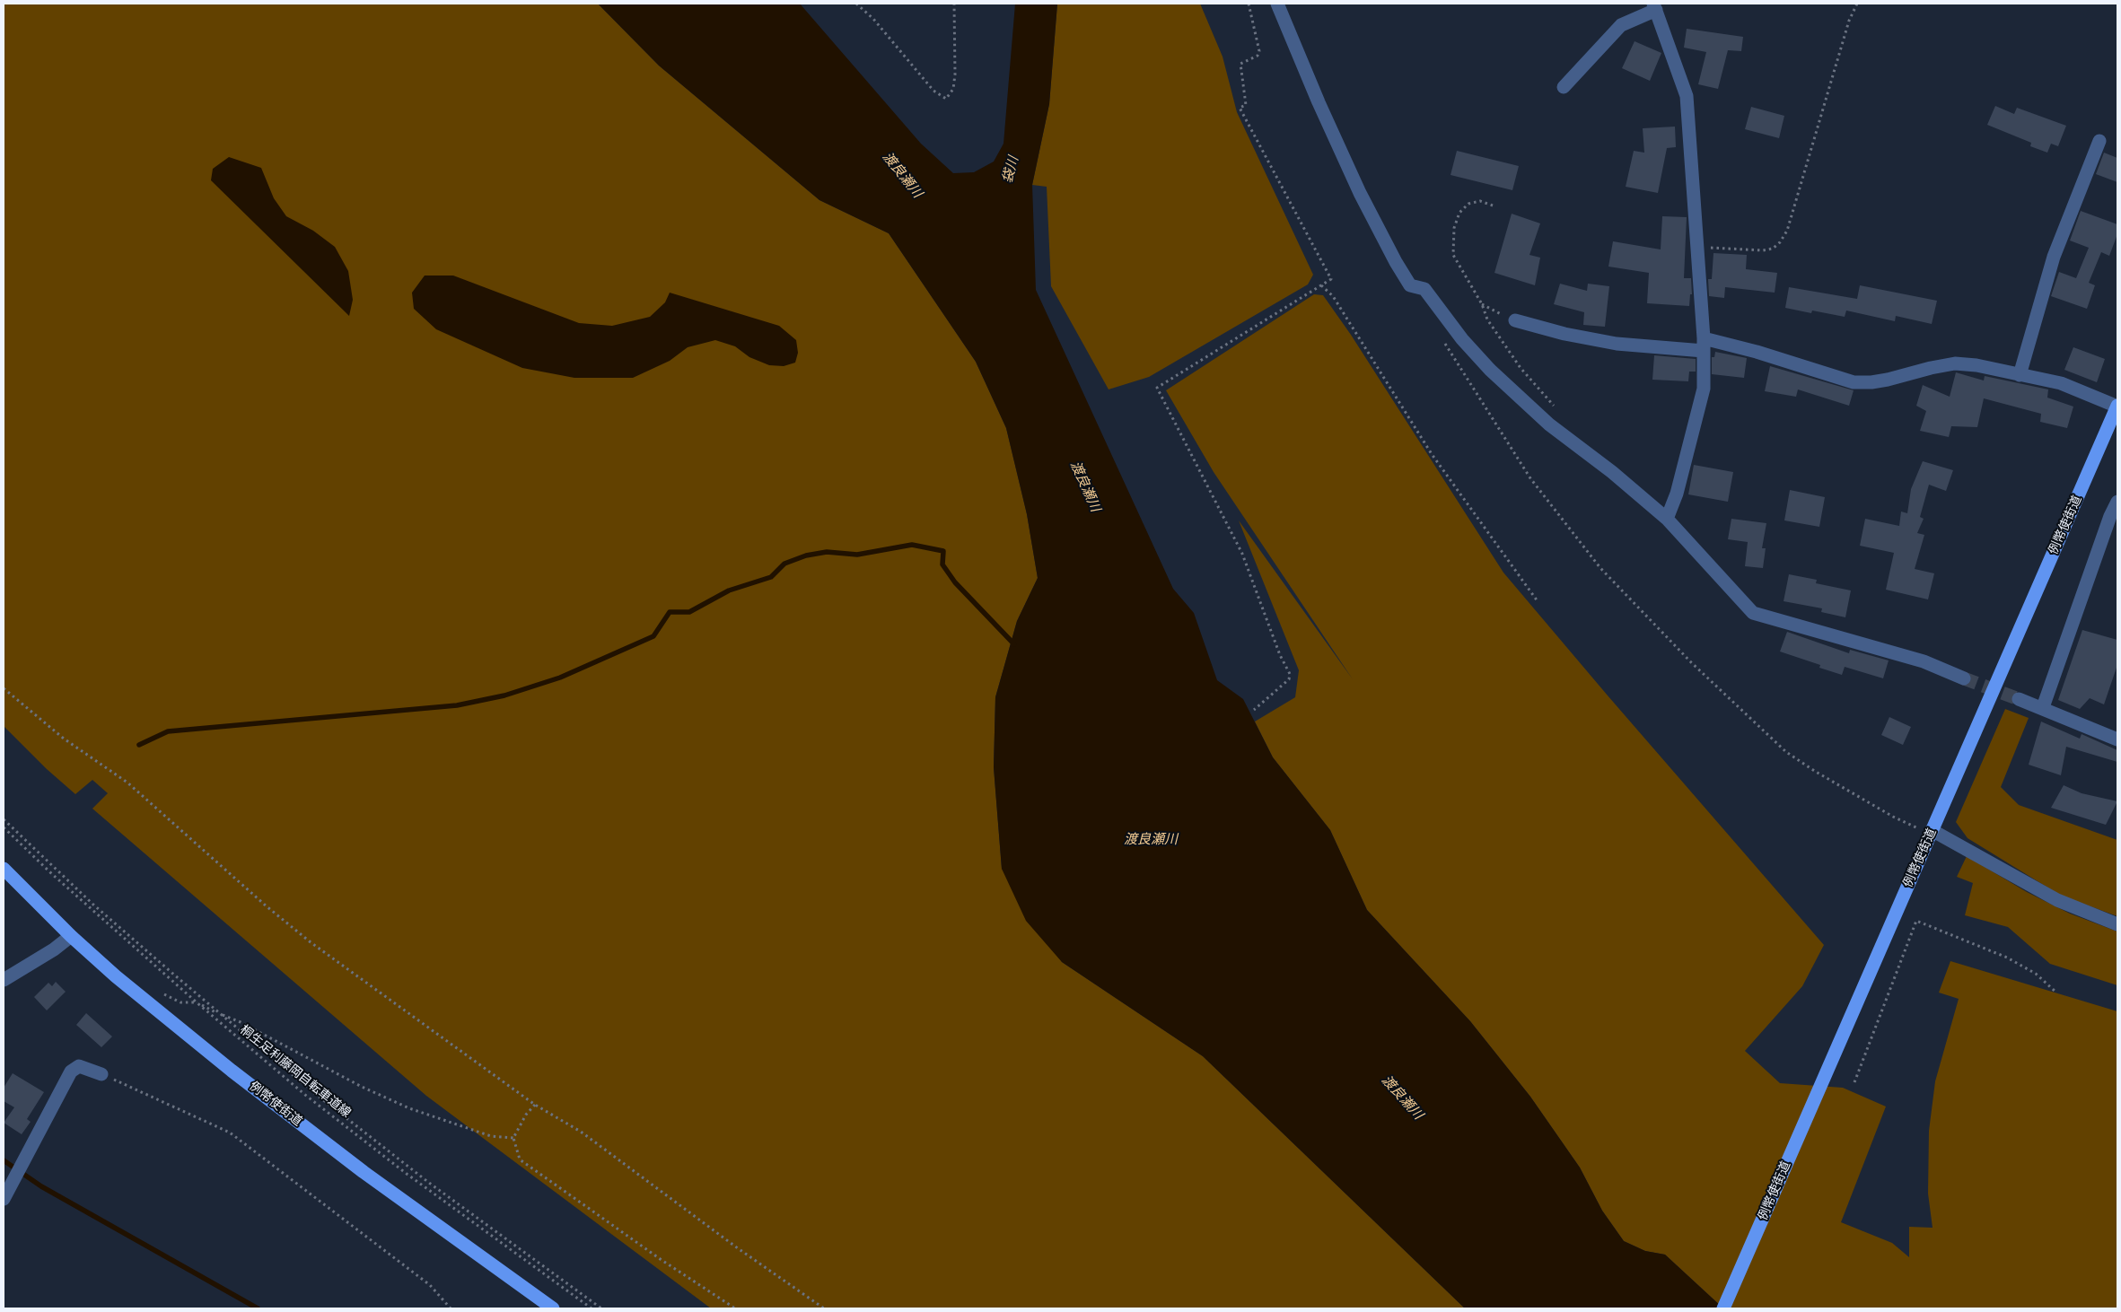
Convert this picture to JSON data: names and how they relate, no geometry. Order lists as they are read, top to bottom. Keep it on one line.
{"streets":{"main road":["例幣使街道"],"path":["桐生足利藤岡自転車道線"]},"water":["袋川","渡良瀬川"]}
